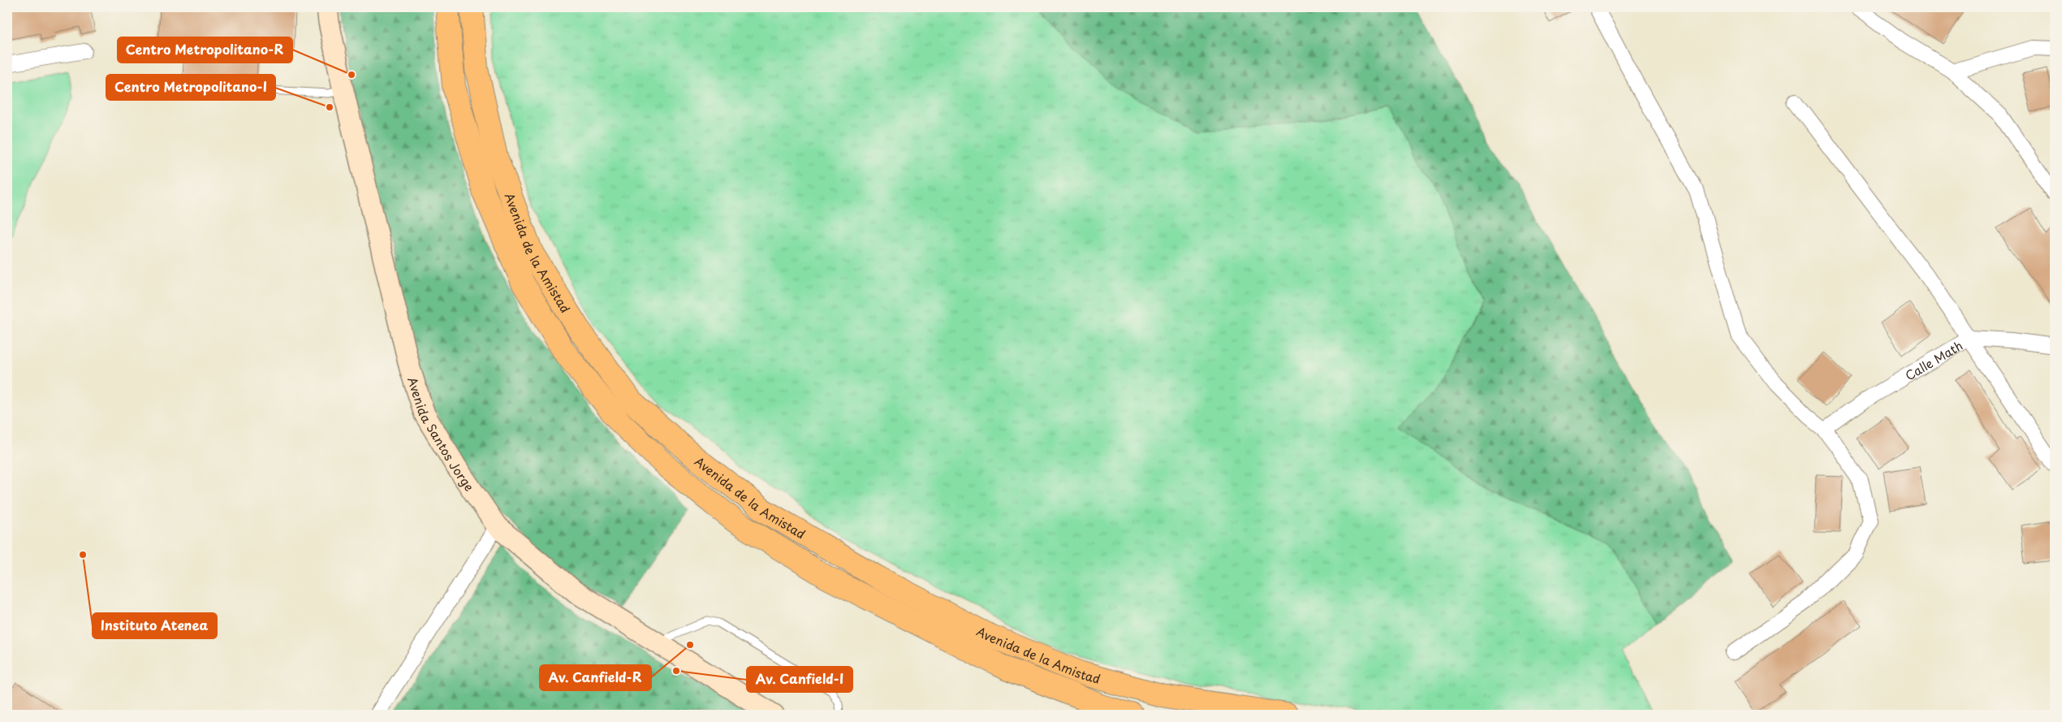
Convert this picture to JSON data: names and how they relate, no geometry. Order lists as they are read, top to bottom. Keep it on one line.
{"streets":{"main road":["Avenida de la Amistad","Avenida Santos Jorge"],"street":["Calle Math"]},"places":["Centro Metropolitano-R","Centro Metropolitano-I","Instituto Atenea","Av. Canfield-R","Av. Canfield-I"]}
